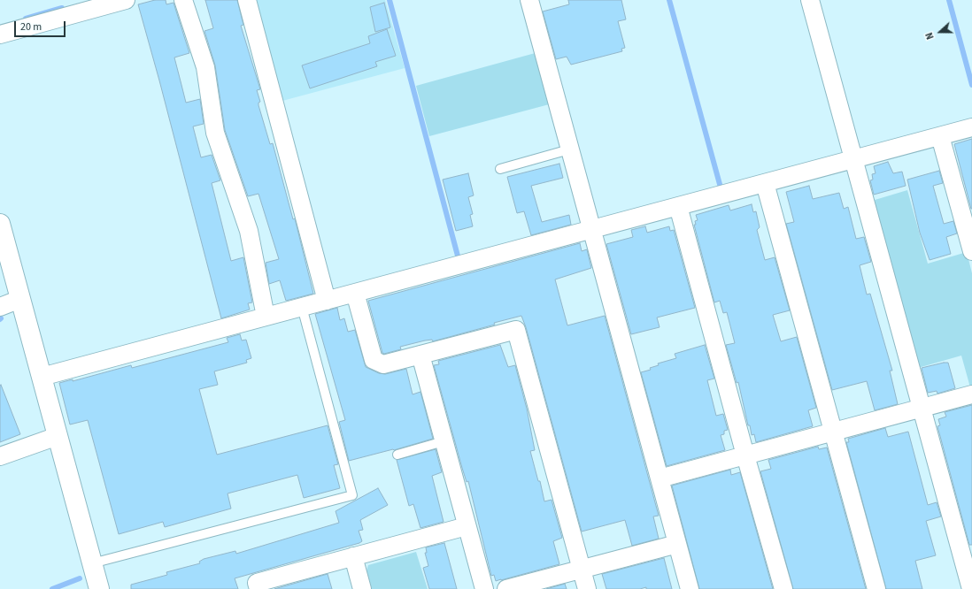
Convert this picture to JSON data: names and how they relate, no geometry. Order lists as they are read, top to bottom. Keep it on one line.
{"scale_bar":"20 m","north":"left"}
